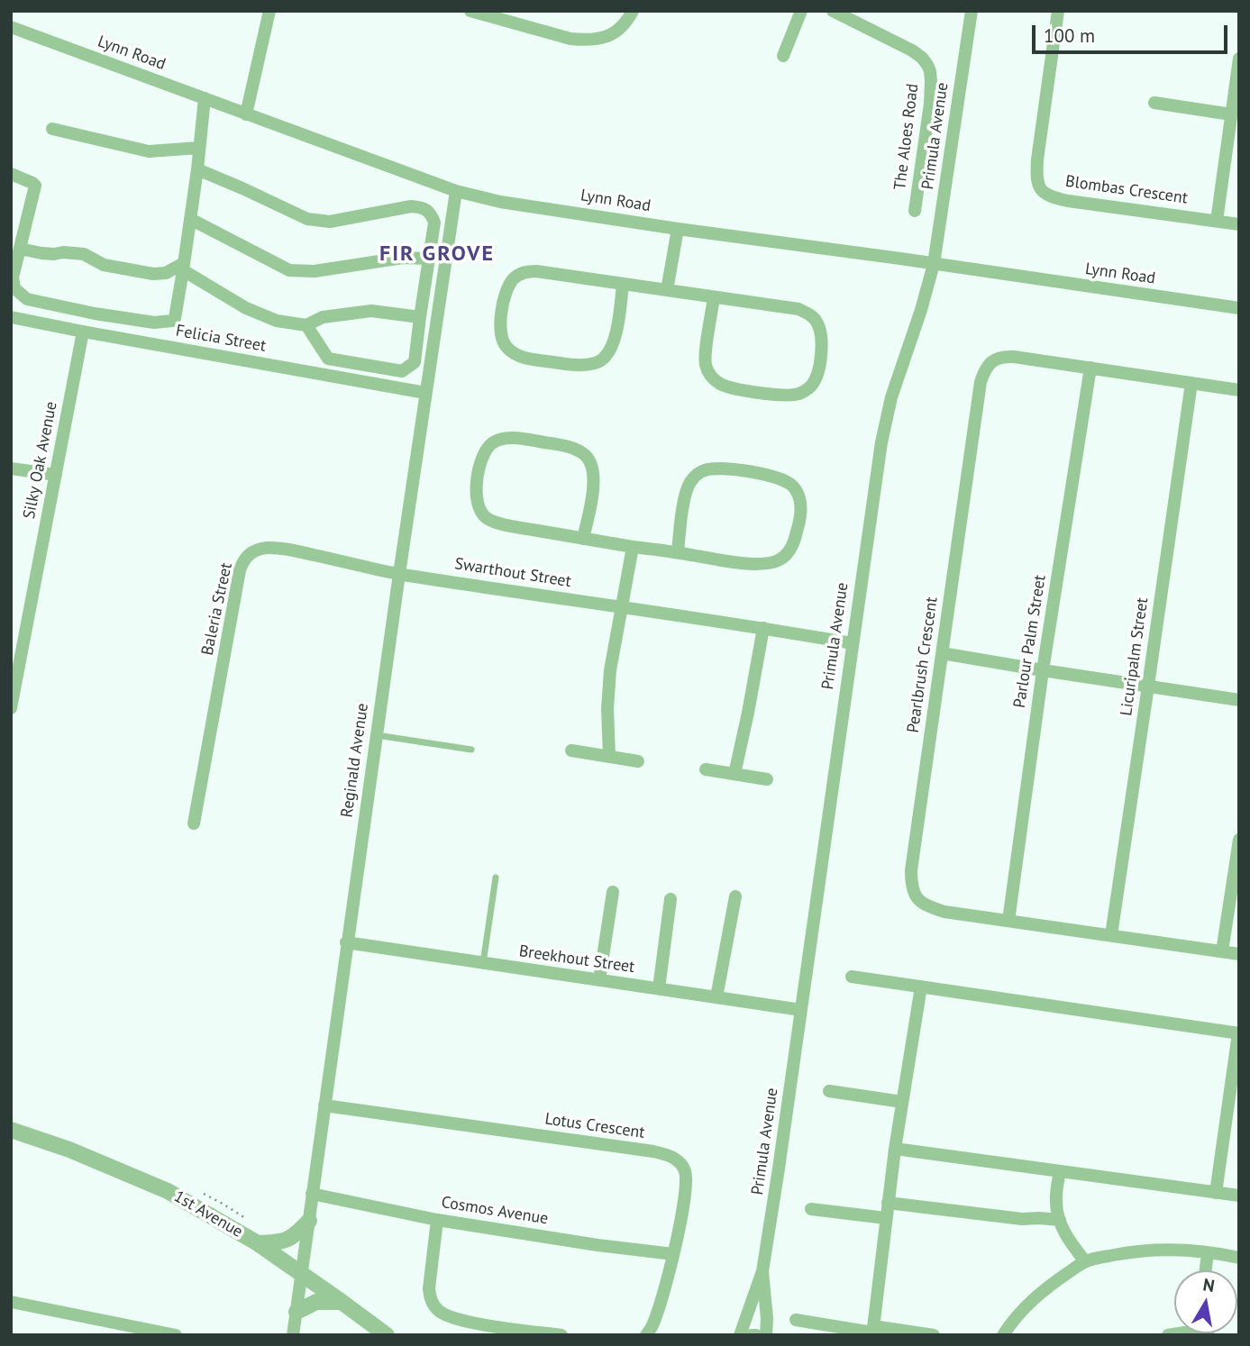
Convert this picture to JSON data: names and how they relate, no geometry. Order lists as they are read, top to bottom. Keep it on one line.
{"streets":{"street":["Lynn Road","Primula Avenue","The Aloes Road","Blombas Crescent","Felicia Street","Silky Oak Avenue","Swarthout Street","Baleria Street","Parlour Palm Street","Licuripalm Street","Pearlbrush Crescent","Reginald Avenue","Breekhout Street","Lotus Crescent","Cosmos Avenue","1st Avenue"]},"crossings":[["Lynn Road","Primula Avenue"],["Lynn Road","Reginald Avenue"],["Primula Avenue","Swarthout Street"],["Primula Avenue","Breekhout Street"],["Felicia Street","Silky Oak Avenue"],["Felicia Street","Reginald Avenue"],["Swarthout Street","Baleria Street"],["Swarthout Street","Reginald Avenue"],["Baleria Street","Reginald Avenue"],["Parlour Palm Street","Pearlbrush Crescent"],["Licuripalm Street","Pearlbrush Crescent"],["Reginald Avenue","Breekhout Street"],["Reginald Avenue","Lotus Crescent"],["Reginald Avenue","Cosmos Avenue"],["Reginald Avenue","1st Avenue"],["Lotus Crescent","Cosmos Avenue"]],"districts":["FIR GROVE"],"scale_bar":"100 m","north":"top"}
